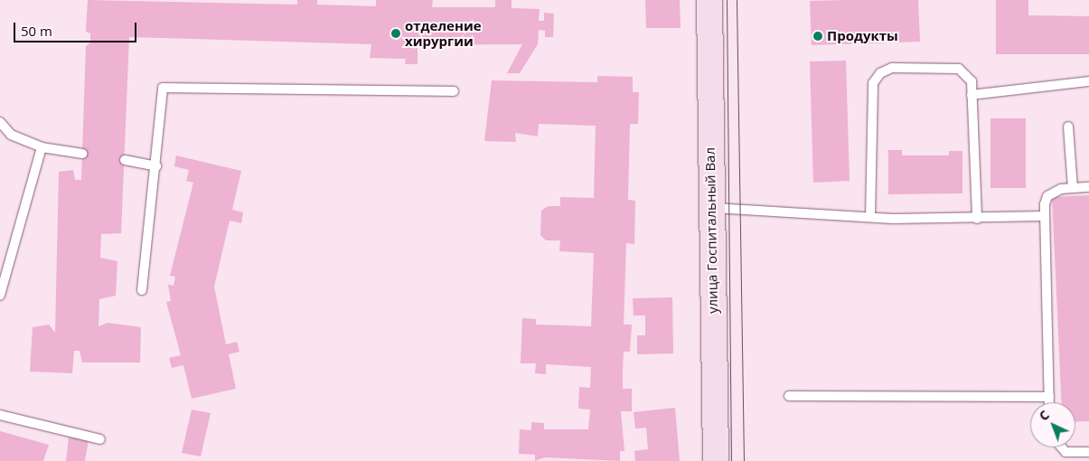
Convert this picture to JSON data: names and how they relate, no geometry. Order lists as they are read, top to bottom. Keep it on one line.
{"streets":{"main road":["улица Госпитальный Вал"]},"places":["отделение хирургии","Продукты"],"scale_bar":"50 m","north":"top left"}
